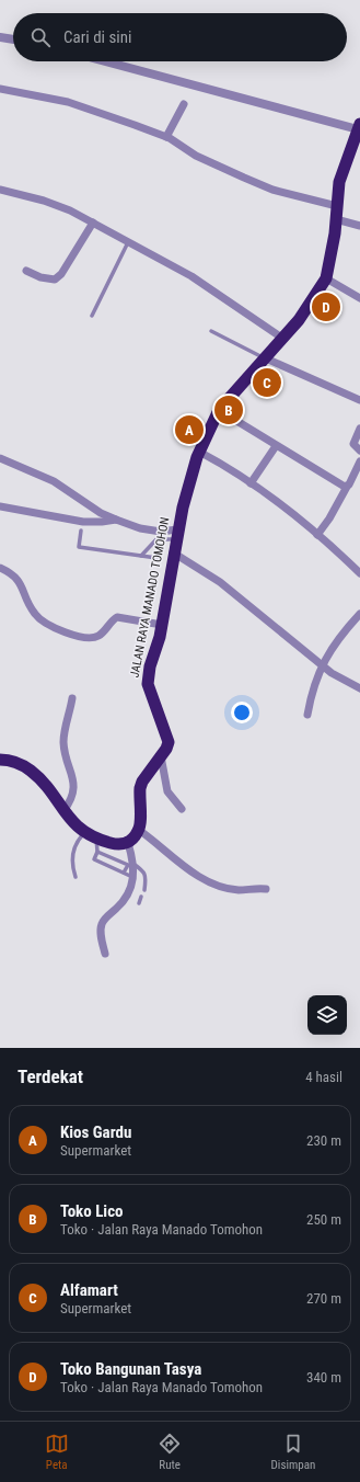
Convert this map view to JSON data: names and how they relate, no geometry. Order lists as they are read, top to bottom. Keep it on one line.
{"streets":{"highway":["JALAN RAYA MANADO TOMOHON"]},"page":{"search":"Cari di sini","pins":["D","C","B","A"],"heading":["Terdekat","4 hasil"],"list":[{"mark":"A","name":"Kios Gardu","note":"Supermarket","value":"230 m"},{"mark":"B","name":"Toko Lico","note":"Toko · Jalan Raya Manado Tomohon","value":"250 m"},{"mark":"C","name":"Alfamart","note":"Supermarket","value":"270 m"},{"mark":"D","name":"Toko Bangunan Tasya","note":"Toko · Jalan Raya Manado Tomohon","value":"340 m"}],"nav":["Peta","Rute","Disimpan"]}}
